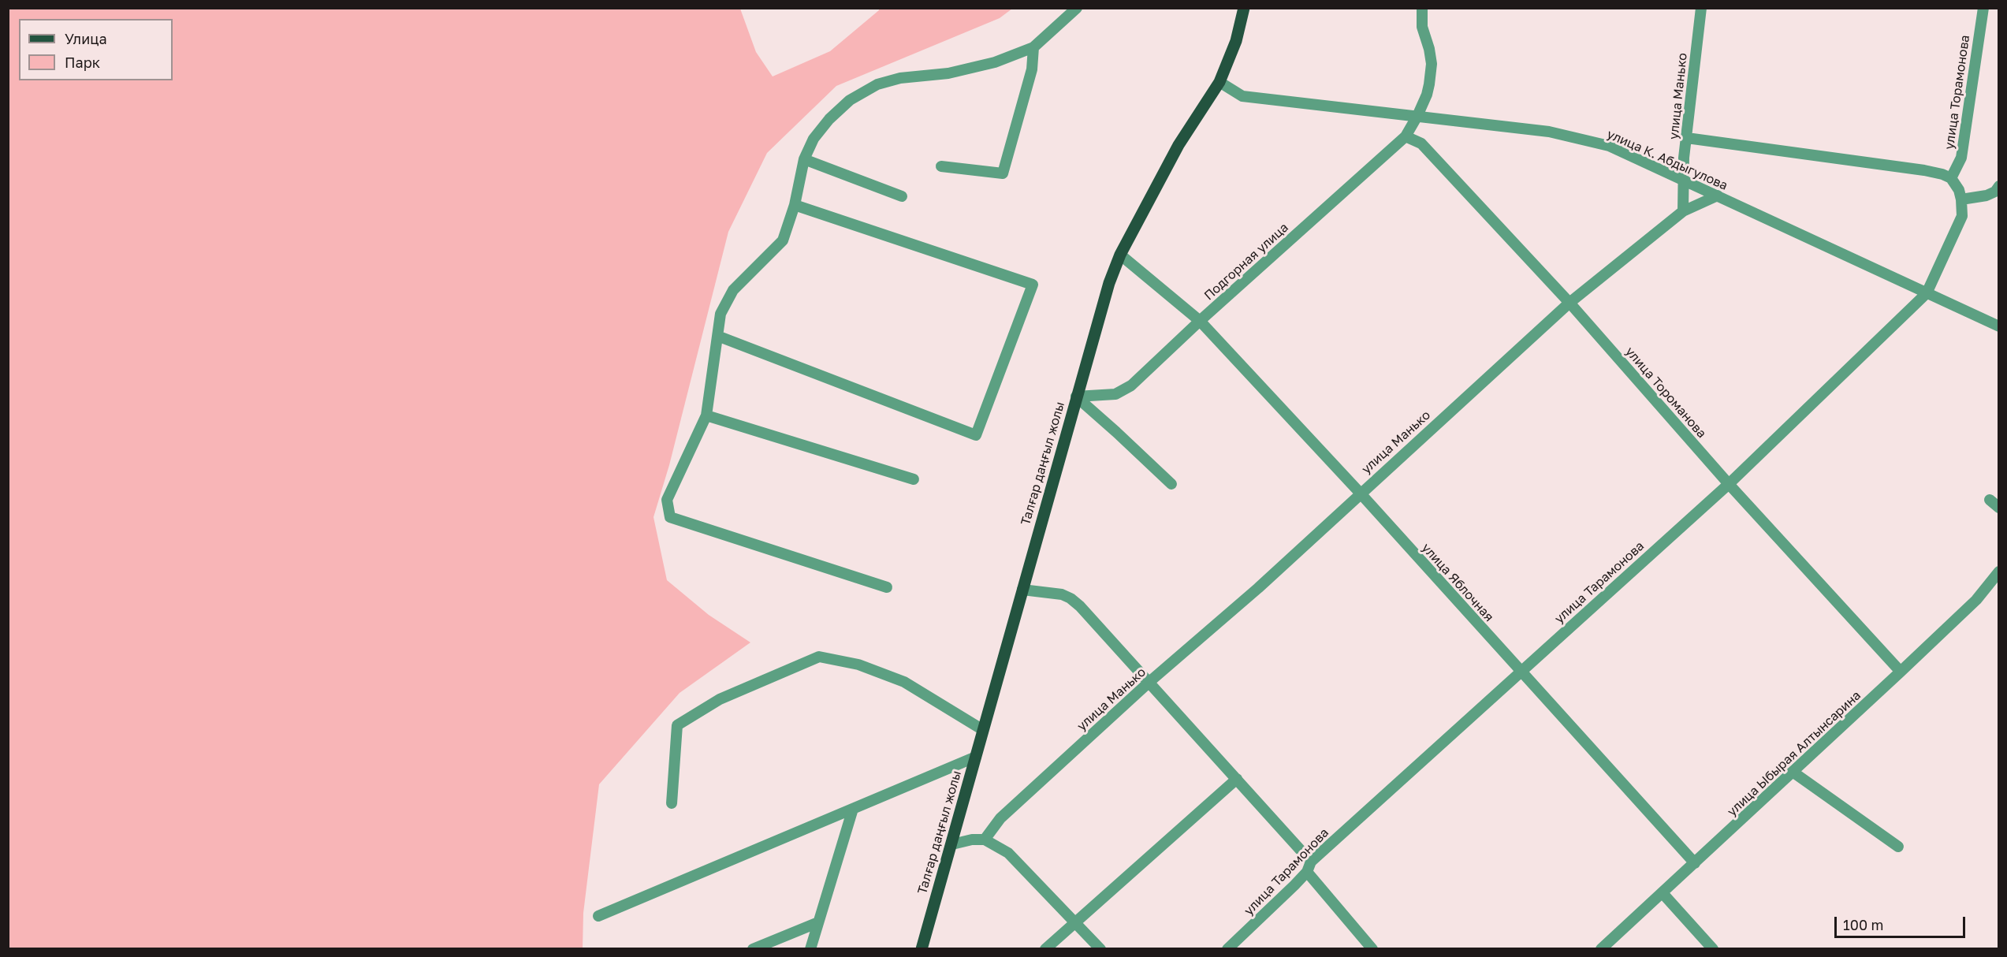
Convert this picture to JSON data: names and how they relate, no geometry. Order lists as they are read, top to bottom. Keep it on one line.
{"streets":{"main road":["Талғар даңғыл жолы"],"street":["улица Торамонова","улица Манько","улица К. Абдыгулова","Подгорная улица","улица Тороманова","улица Яблочная","улица Тарамонова","улица Ыбырая Алтынсарина"]},"crossings":[["улица Манько","улица К. Абдыгулова"],["улица Манько","улица Тороманова"],["улица Манько","улица Яблочная"],["улица К. Абдыгулова","Подгорная улица"],["улица К. Абдыгулова","Талғар даңғыл жолы"],["улица К. Абдыгулова","улица Тарамонова"],["Подгорная улица","улица Тороманова"],["Подгорная улица","Талғар даңғыл жолы"],["Подгорная улица","улица Яблочная"],["улица Тороманова","улица Тарамонова"],["улица Тороманова","улица Ыбырая Алтынсарина"],["Талғар даңғыл жолы","улица Яблочная"],["улица Яблочная","улица Тарамонова"],["улица Яблочная","улица Ыбырая Алтынсарина"]],"legend":["Улица","Парк"],"scale_bar":"100 m"}
